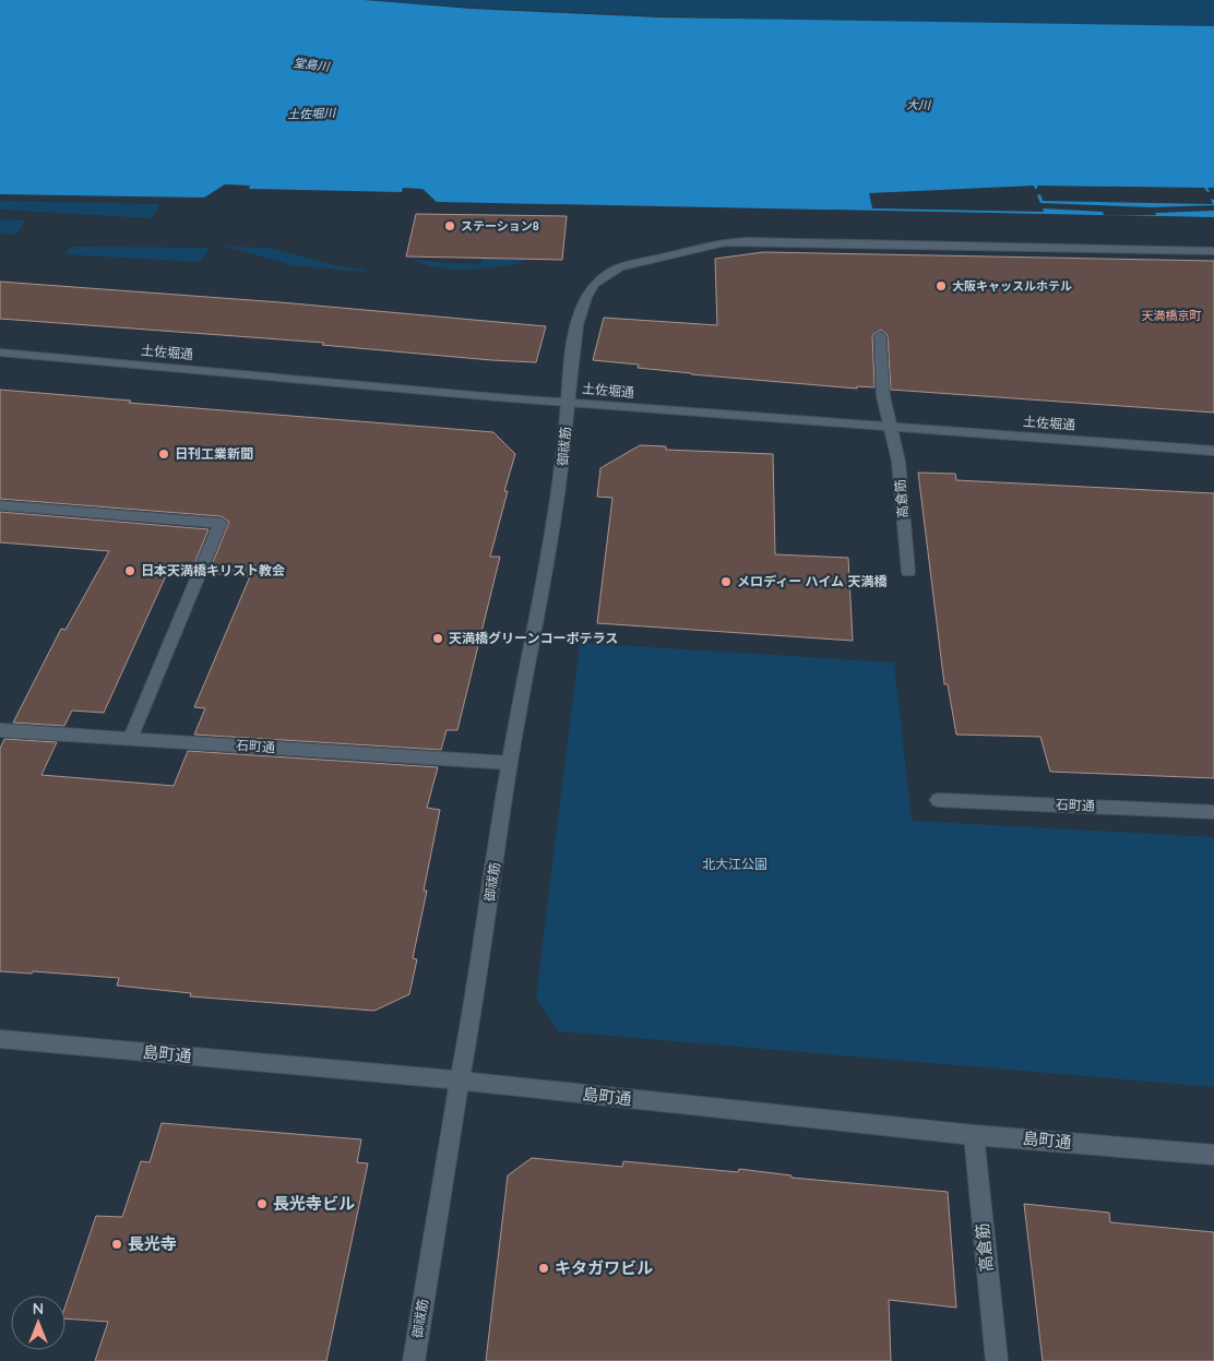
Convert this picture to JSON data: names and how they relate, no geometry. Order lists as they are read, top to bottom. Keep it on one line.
{"streets":{"main road":["土佐堀通"],"street":["御祓筋","高倉筋","石町通","島町通"]},"crossings":[["土佐堀通","御祓筋"],["土佐堀通","高倉筋"],["御祓筋","石町通"],["御祓筋","島町通"],["高倉筋","島町通"]],"districts":["天満橋京町"],"water":["堂島川","大川","土佐堀川"],"parks":["北大江公園"],"places":["ステーション8","大阪キャッスルホテル","日刊工業新聞","日本天満橋キリスト教会","メロディー ハイム 天満橋","天満橋グリーンコーポテラス","長光寺ビル","長光寺","キタガワビル"],"north":"top"}
